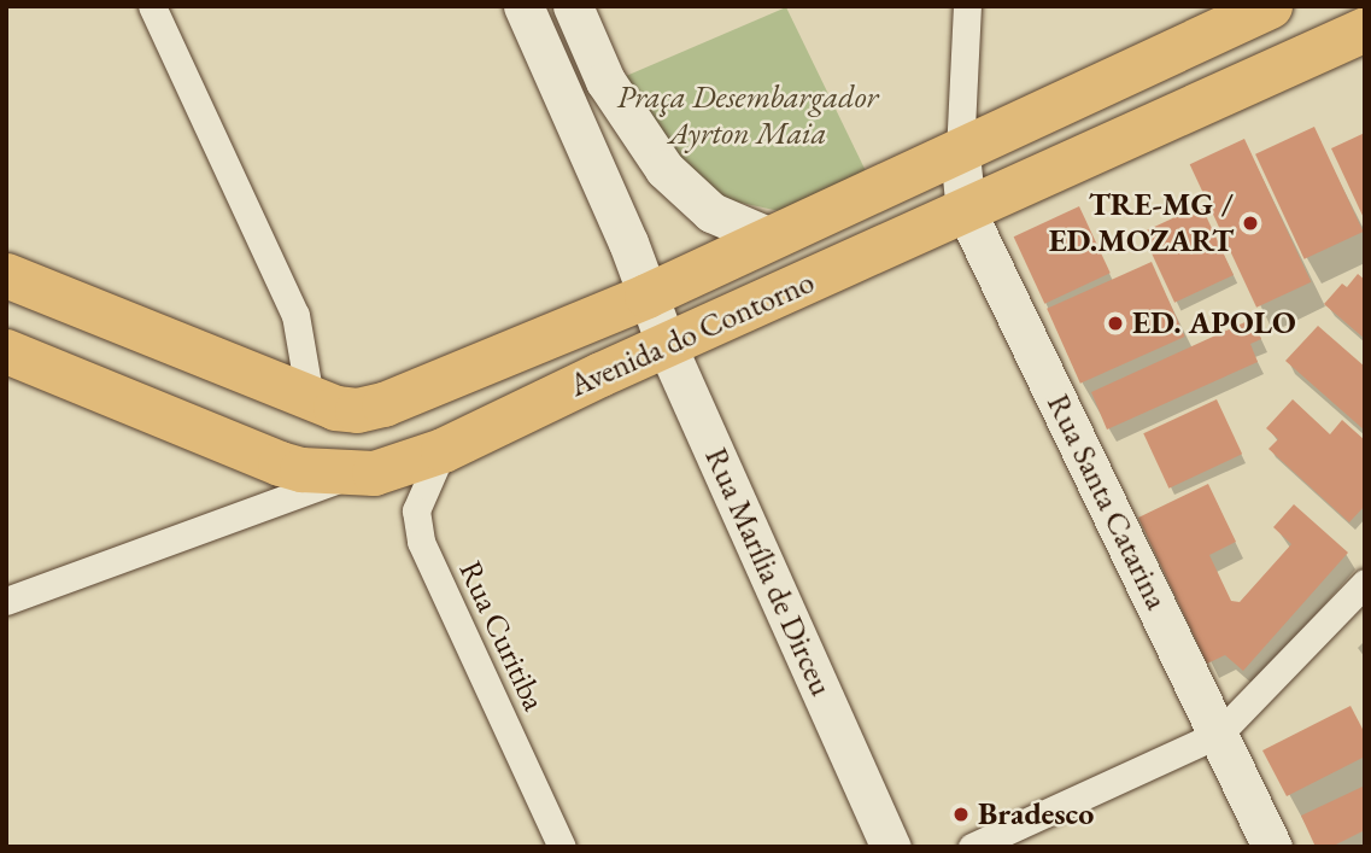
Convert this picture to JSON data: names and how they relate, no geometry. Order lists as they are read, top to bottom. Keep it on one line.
{"streets":{"main road":["Avenida do Contorno"],"street":["Rua Santa Catarina","Rua Marília de Dirceu","Rua Curitiba"]},"crossings":[["Avenida do Contorno","Rua Santa Catarina"],["Avenida do Contorno","Rua Marília de Dirceu"],["Avenida do Contorno","Rua Curitiba"]],"parks":["Praça Desembargador Ayrton Maia"],"places":["TRE-MG / ED.MOZART","ED. APOLO","Bradesco"]}
